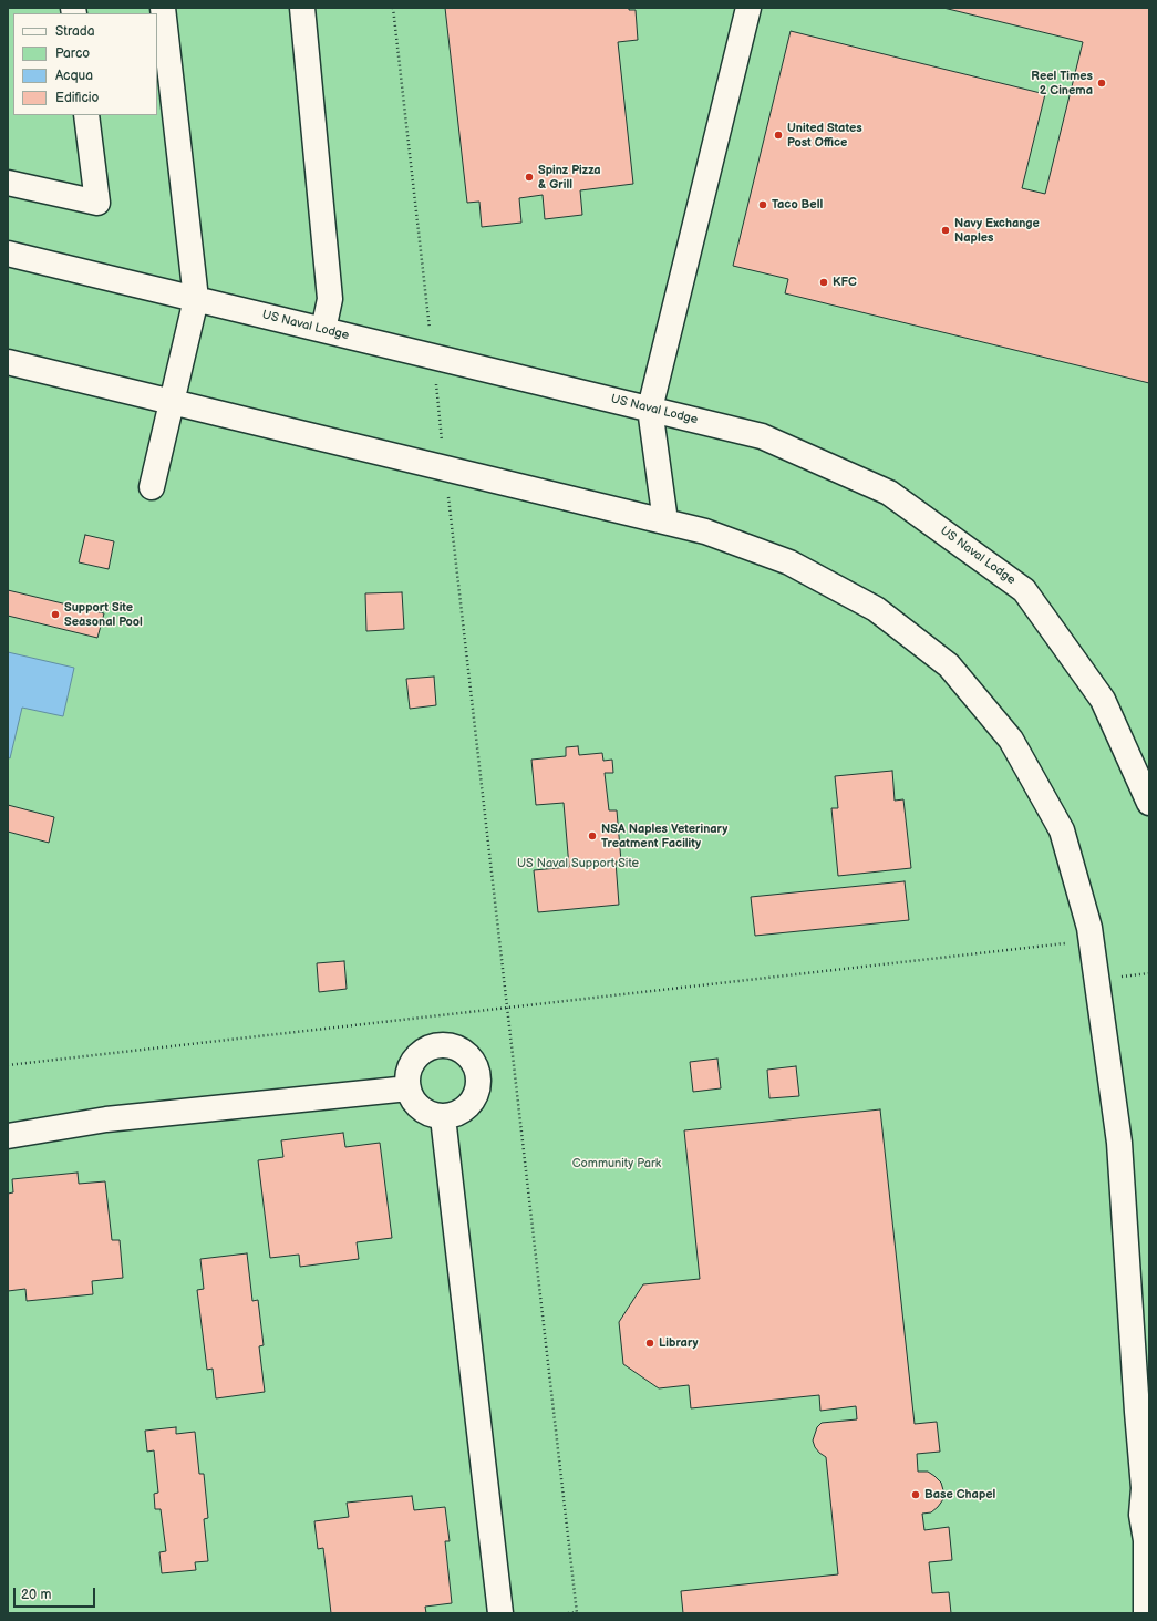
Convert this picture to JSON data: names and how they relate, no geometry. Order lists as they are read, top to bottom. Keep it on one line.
{"streets":{"street":["US Naval Lodge"]},"parks":["US Naval Support Site","Community Park"],"places":["Reel Times 2 Cinema","United States Post Office","Spinz Pizza & Grill","Taco Bell","Navy Exchange Naples","KFC","Support Site Seasonal Pool","NSA Naples Veterinary Treatment Facility","Library","Base Chapel"],"legend":["Strada","Parco","Acqua","Edificio"],"scale_bar":"20 m"}
